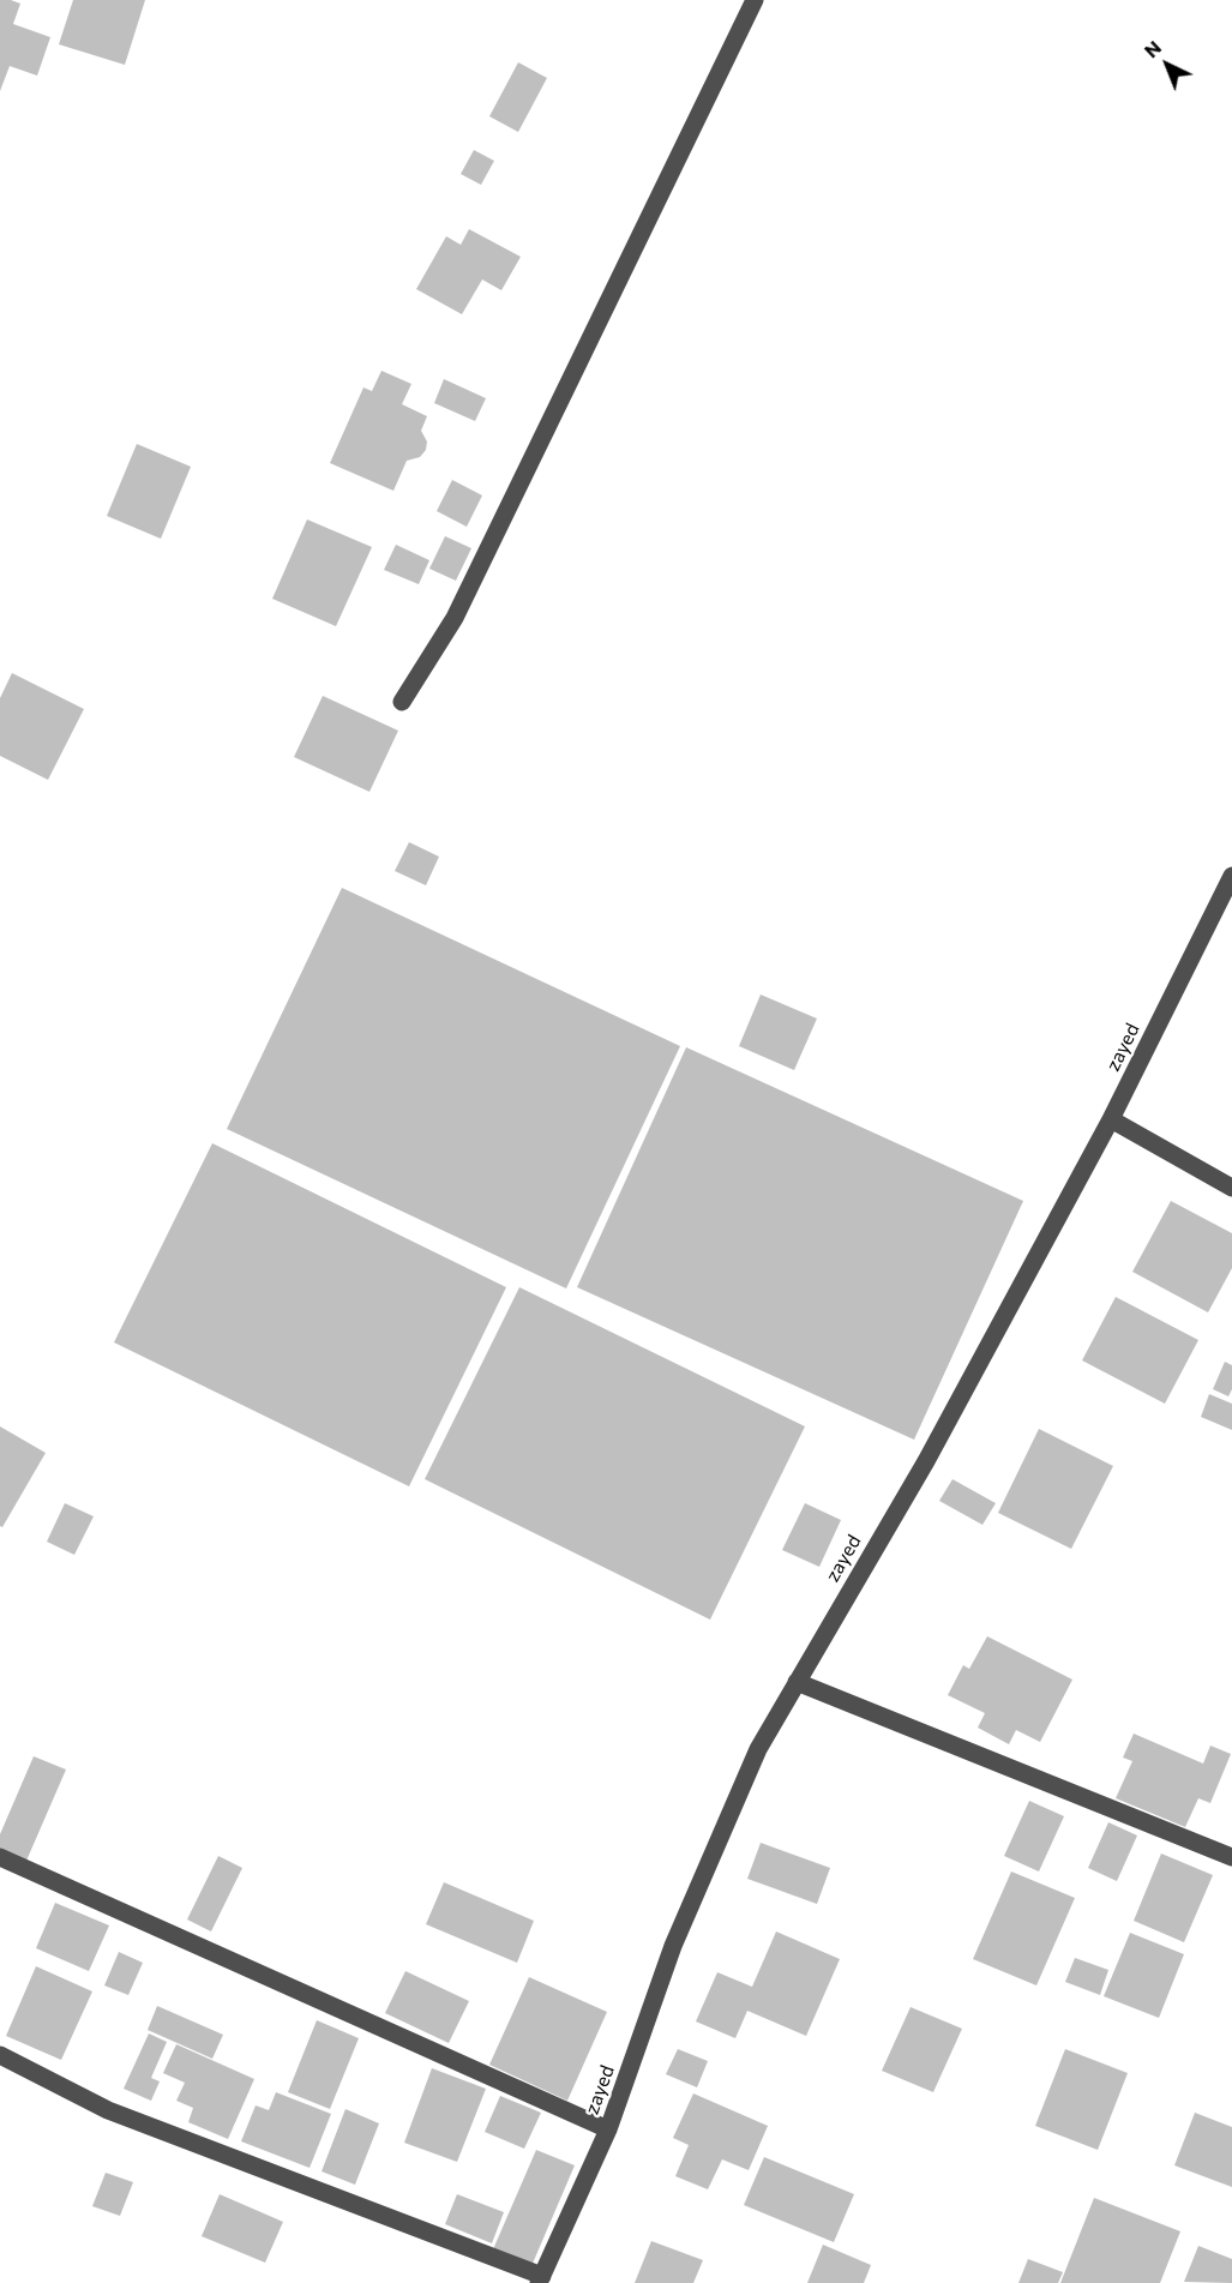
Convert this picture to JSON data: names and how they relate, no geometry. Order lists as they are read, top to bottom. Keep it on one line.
{"streets":{"street":["zayed"]},"north":"top left"}
